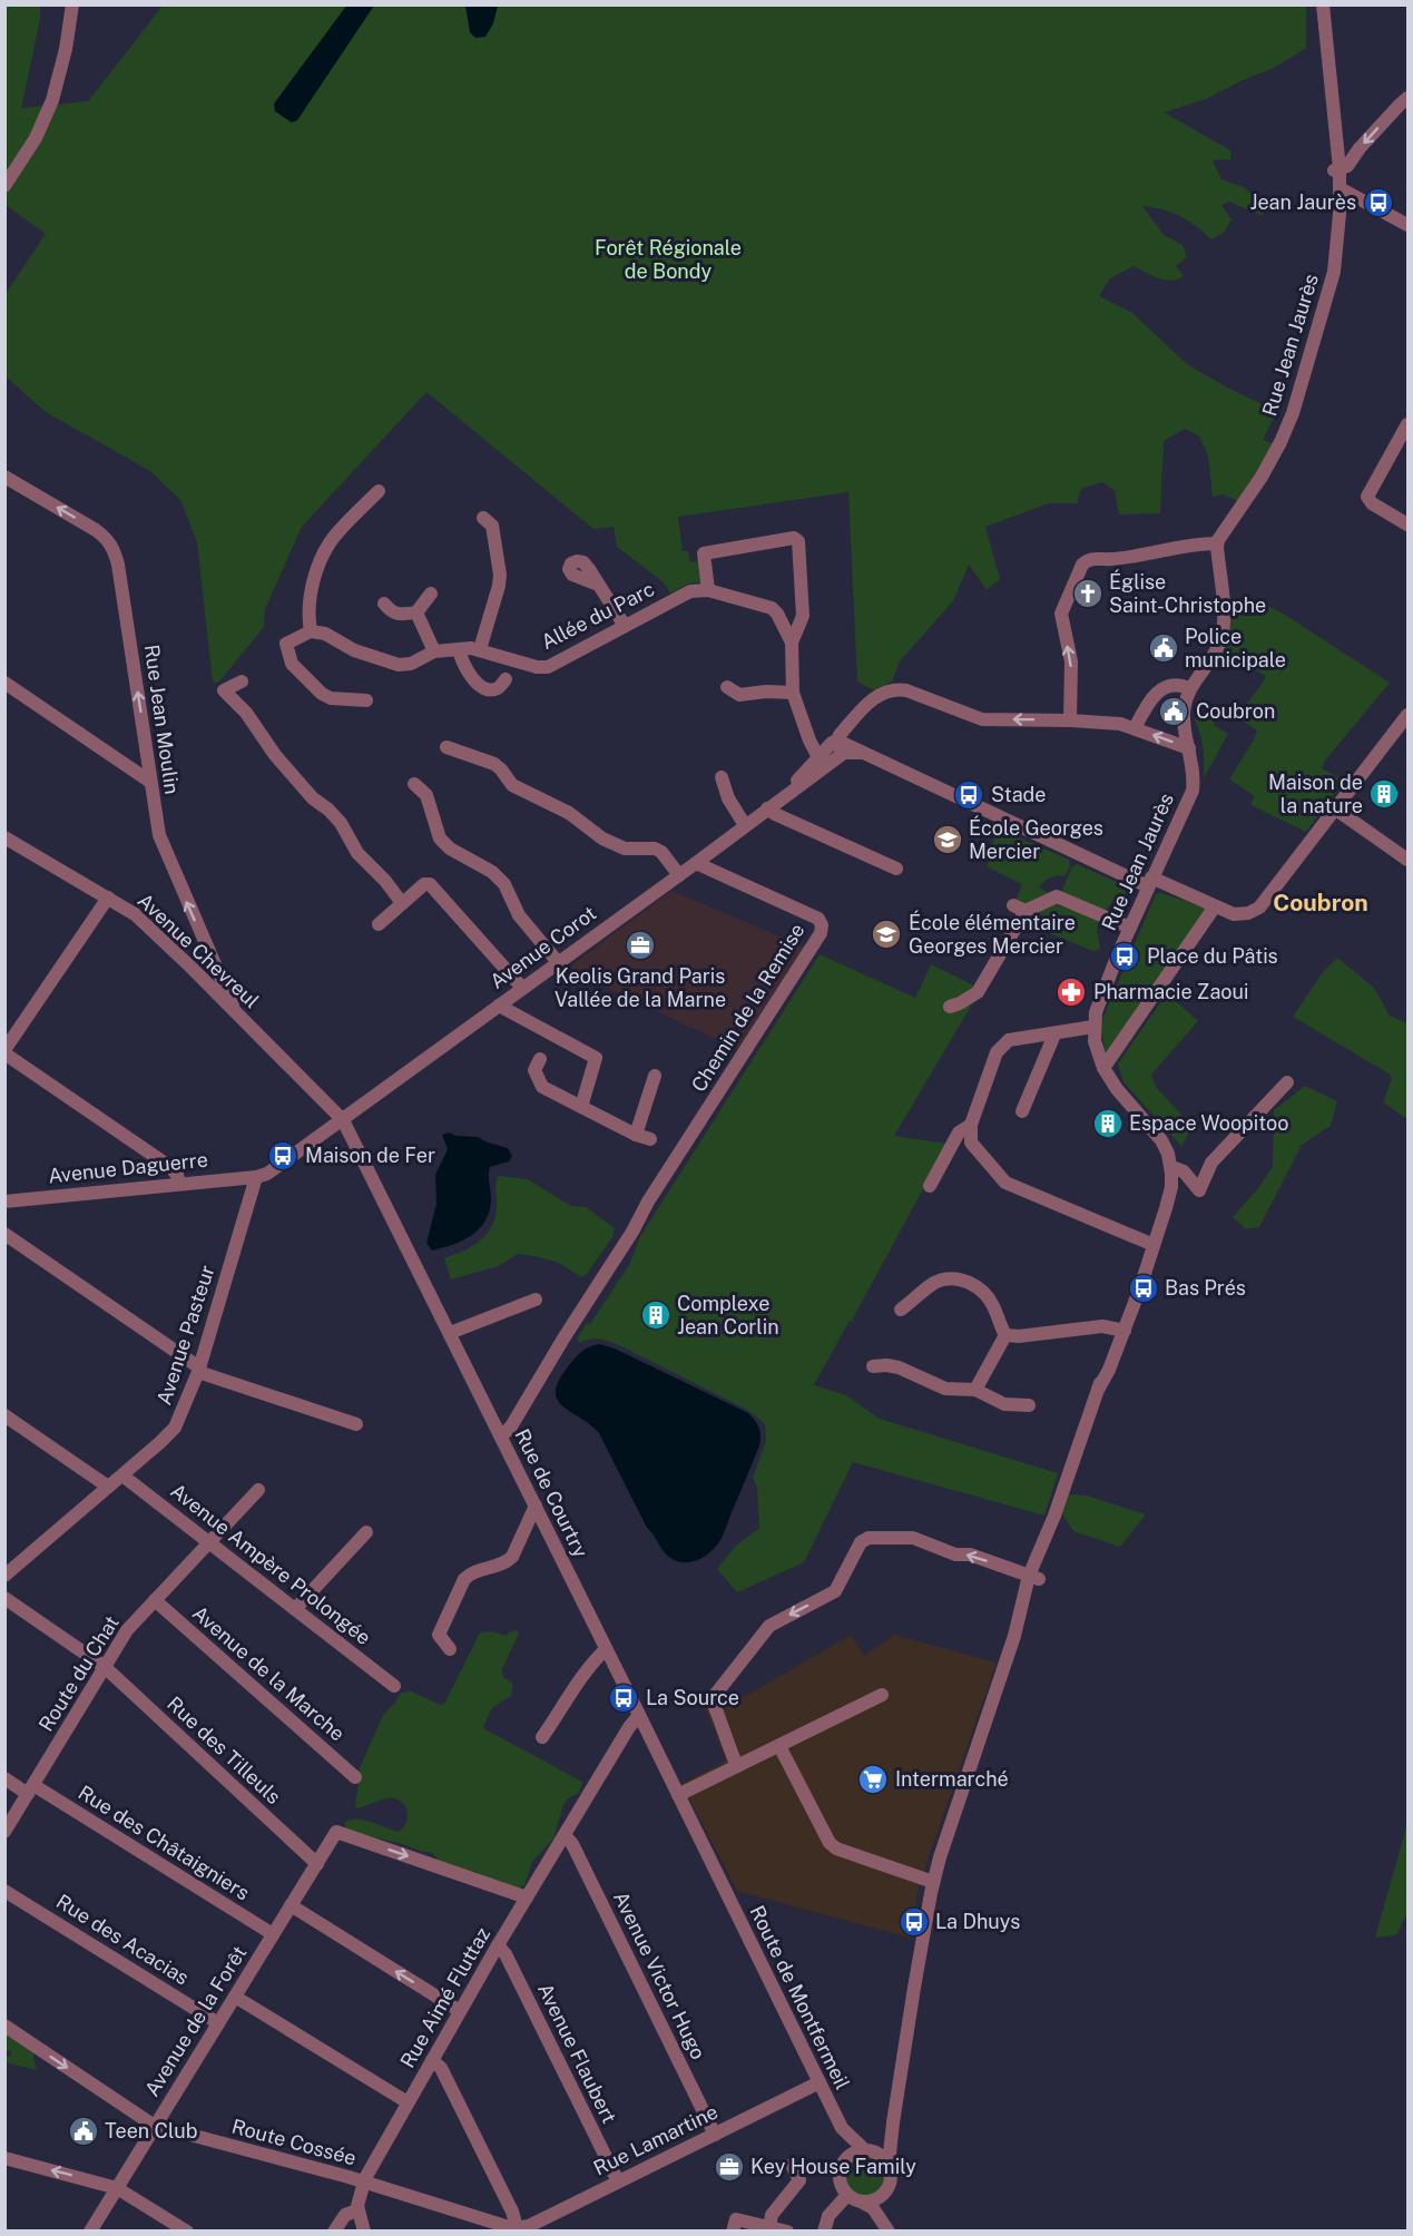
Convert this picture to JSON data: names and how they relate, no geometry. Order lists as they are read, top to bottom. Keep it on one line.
{"streets":{"street":["Rue Jean Jaurès","Allée du Parc","Rue Jean Moulin","Avenue Corot","Avenue Chevreul","Chemin de la Remise","Avenue Daguerre","Avenue Pasteur","Rue de Courtry","Avenue Ampère Prolongée","Route du Chat","Avenue de la Marche","Rue des Tilleuls","Rue des Châtaigniers","Rue des Acacias","Avenue Victor Hugo","Rue Aimé Fluttaz","Route de Montfermeil","Avenue de la Forêt","Avenue Flaubert","Rue Lamartine","Route Cossée"]},"crossings":[["Rue Jean Moulin","Avenue Chevreul"],["Avenue Corot","Avenue Chevreul"],["Avenue Corot","Chemin de la Remise"],["Avenue Corot","Rue de Courtry"],["Avenue Chevreul","Rue de Courtry"],["Chemin de la Remise","Rue de Courtry"],["Avenue Daguerre","Avenue Pasteur"],["Avenue Pasteur","Avenue Ampère Prolongée"],["Rue de Courtry","Rue Aimé Fluttaz"],["Rue de Courtry","Route de Montfermeil"],["Avenue Ampère Prolongée","Route du Chat"],["Route du Chat","Avenue de la Marche"],["Route du Chat","Rue des Tilleuls"],["Route du Chat","Rue des Châtaigniers"],["Rue des Tilleuls","Avenue de la Forêt"],["Rue des Châtaigniers","Avenue de la Forêt"],["Rue des Acacias","Avenue de la Forêt"],["Avenue Victor Hugo","Rue Aimé Fluttaz"],["Avenue Victor Hugo","Rue Lamartine"],["Rue Aimé Fluttaz","Avenue de la Forêt"],["Rue Aimé Fluttaz","Avenue Flaubert"],["Rue Aimé Fluttaz","Route Cossée"],["Route de Montfermeil","Rue Lamartine"],["Avenue de la Forêt","Route Cossée"],["Avenue Flaubert","Rue Lamartine"],["Rue Lamartine","Route Cossée"]],"one_way":["Rue Jean Moulin"],"districts":["Coubron"],"parks":["Forêt Régionale de Bondy"],"places":{"bus stop":["Jean Jaurès","Stade","Place du Pâtis","Maison de Fer","Bas Prés","La Source","La Dhuys"],"church":["Église Saint-Christophe"],"public building":["Police municipale","Coubron","Teen Club"],"building":["Maison de la nature","Espace Woopitoo","Complexe Jean Corlin"],"school or university":["École Georges Mercier","École élémentaire Georges Mercier"],"office":["Keolis Grand Paris Vallée de la Marne","Key House Family"],"pharmacy":["Pharmacie Zaoui"],"supermarket":["Intermarché"]}}
